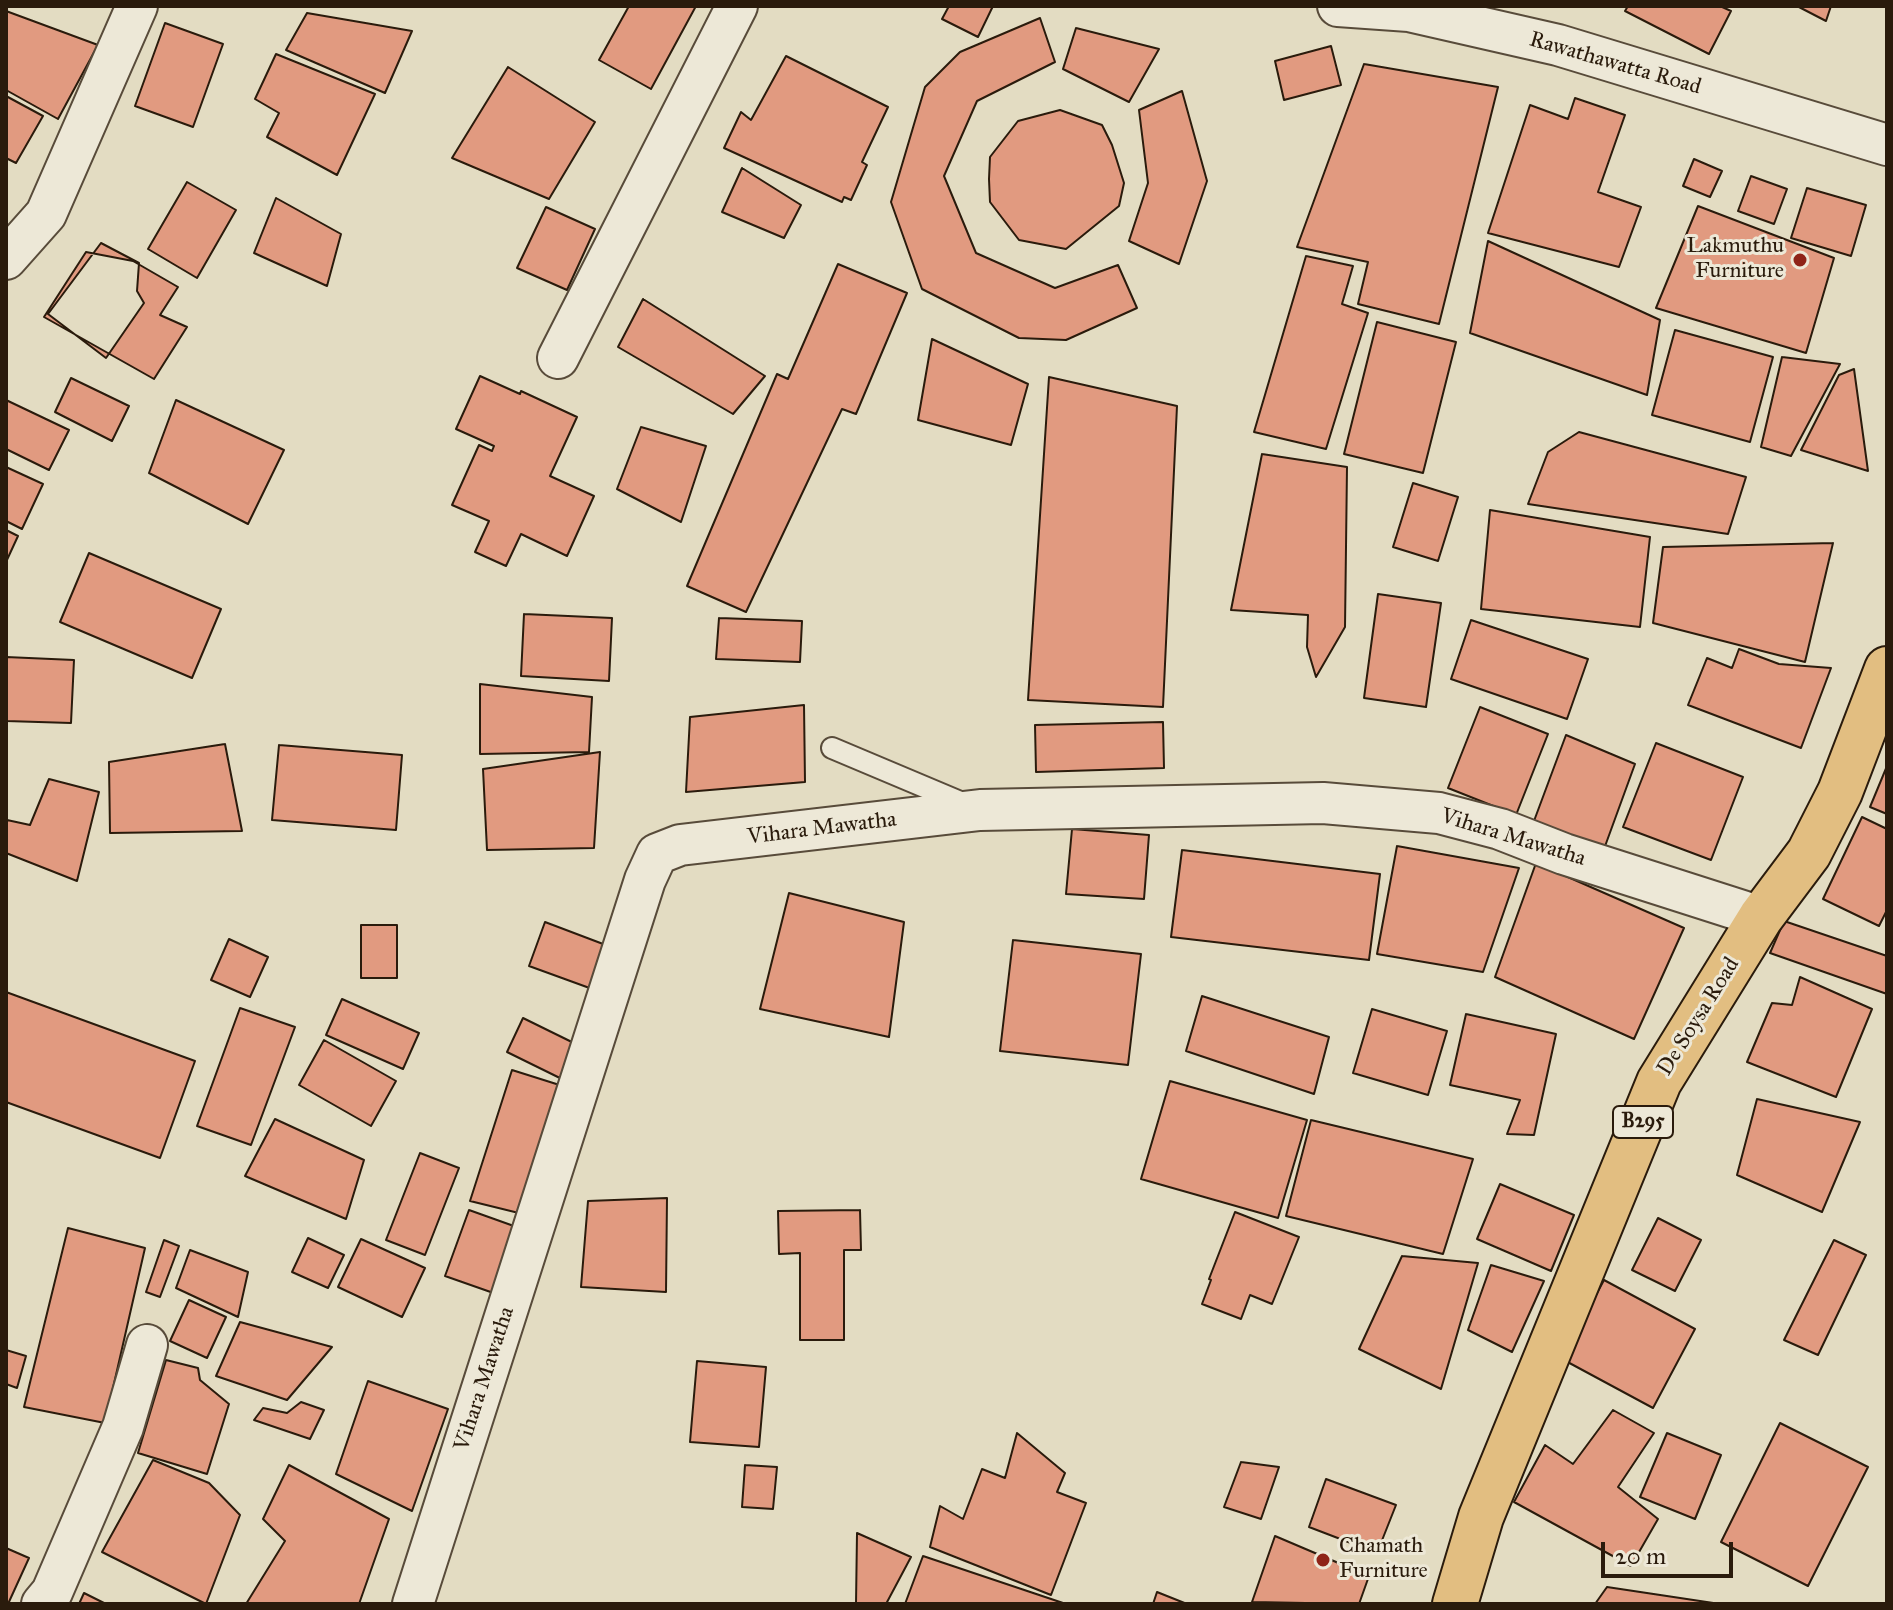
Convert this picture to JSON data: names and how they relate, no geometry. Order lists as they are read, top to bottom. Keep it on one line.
{"streets":{"main road":["De Soysa Road","B295"],"street":["Rawathawatta Road","Vihara Mawatha"]},"crossings":[["Vihara Mawatha","De Soysa Road"]],"places":["Lakmuthu Furniture","Chamath Furniture"],"scale_bar":"20 m"}
